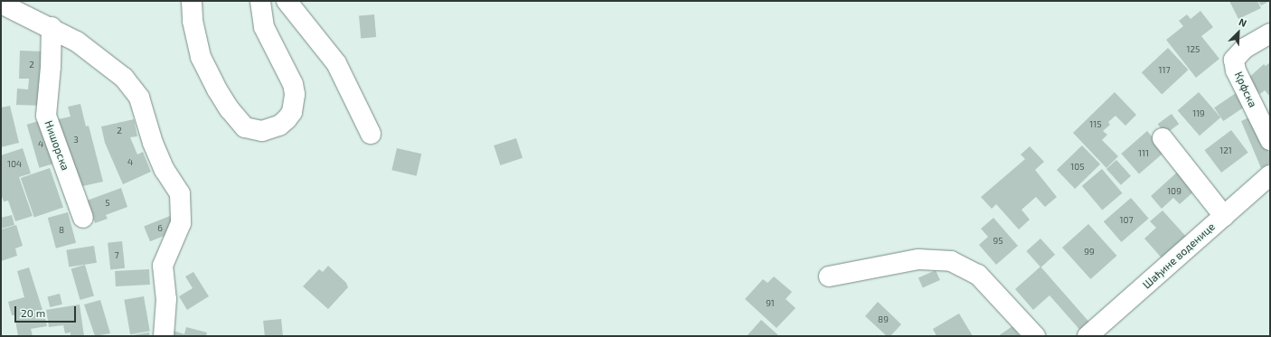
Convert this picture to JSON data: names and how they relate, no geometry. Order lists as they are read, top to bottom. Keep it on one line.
{"streets":{"street":["Крфска","Нишорска","Шађине воденице"]},"house_numbers":["125","2","117","119","115","2","3","4","121","111","4","104","105","109","5","107","6","8","95","99","7","91","89"],"scale_bar":"20 m","north":"top right"}
